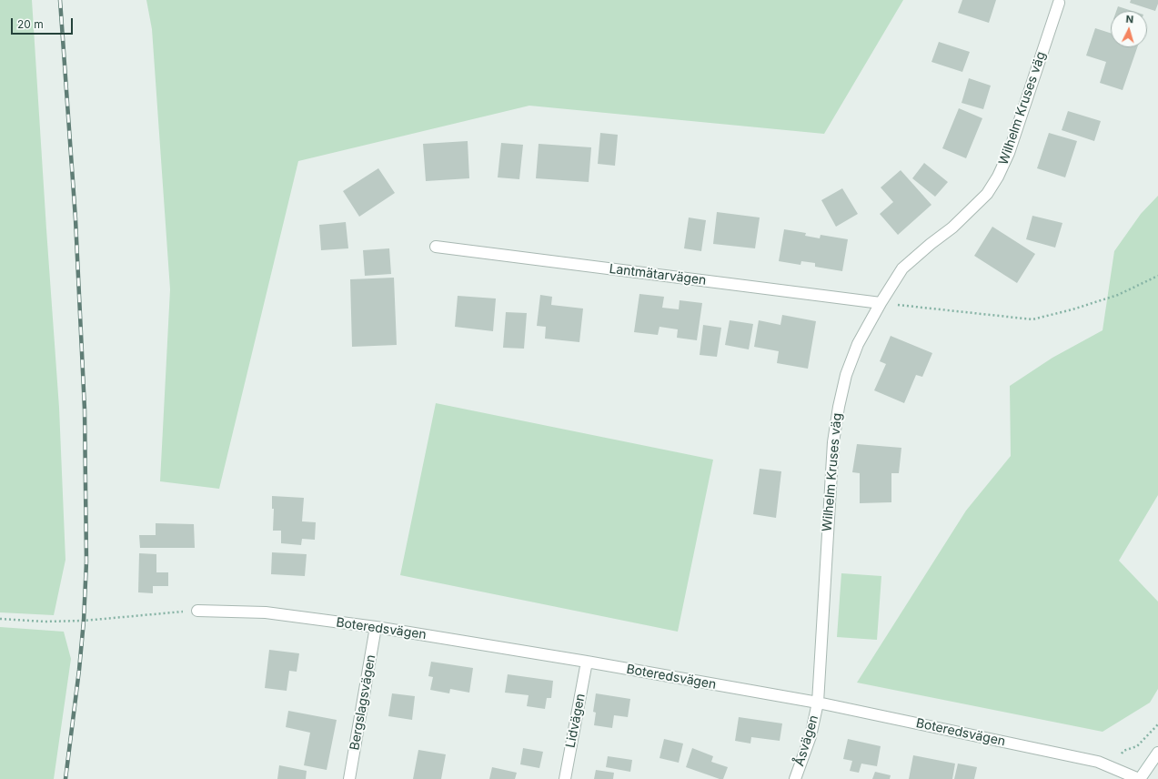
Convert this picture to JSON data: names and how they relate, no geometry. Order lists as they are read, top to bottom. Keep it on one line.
{"streets":{"street":["Wilhelm Kruses väg","Lantmätarvägen","Boteredsvägen","Bergslagsvägen","Lidvägen","Åsvägen"]},"crossings":[["Wilhelm Kruses väg","Lantmätarvägen"],["Wilhelm Kruses väg","Boteredsvägen"],["Wilhelm Kruses väg","Åsvägen"],["Boteredsvägen","Bergslagsvägen"],["Boteredsvägen","Lidvägen"],["Boteredsvägen","Åsvägen"]],"scale_bar":"20 m","north":"top"}
